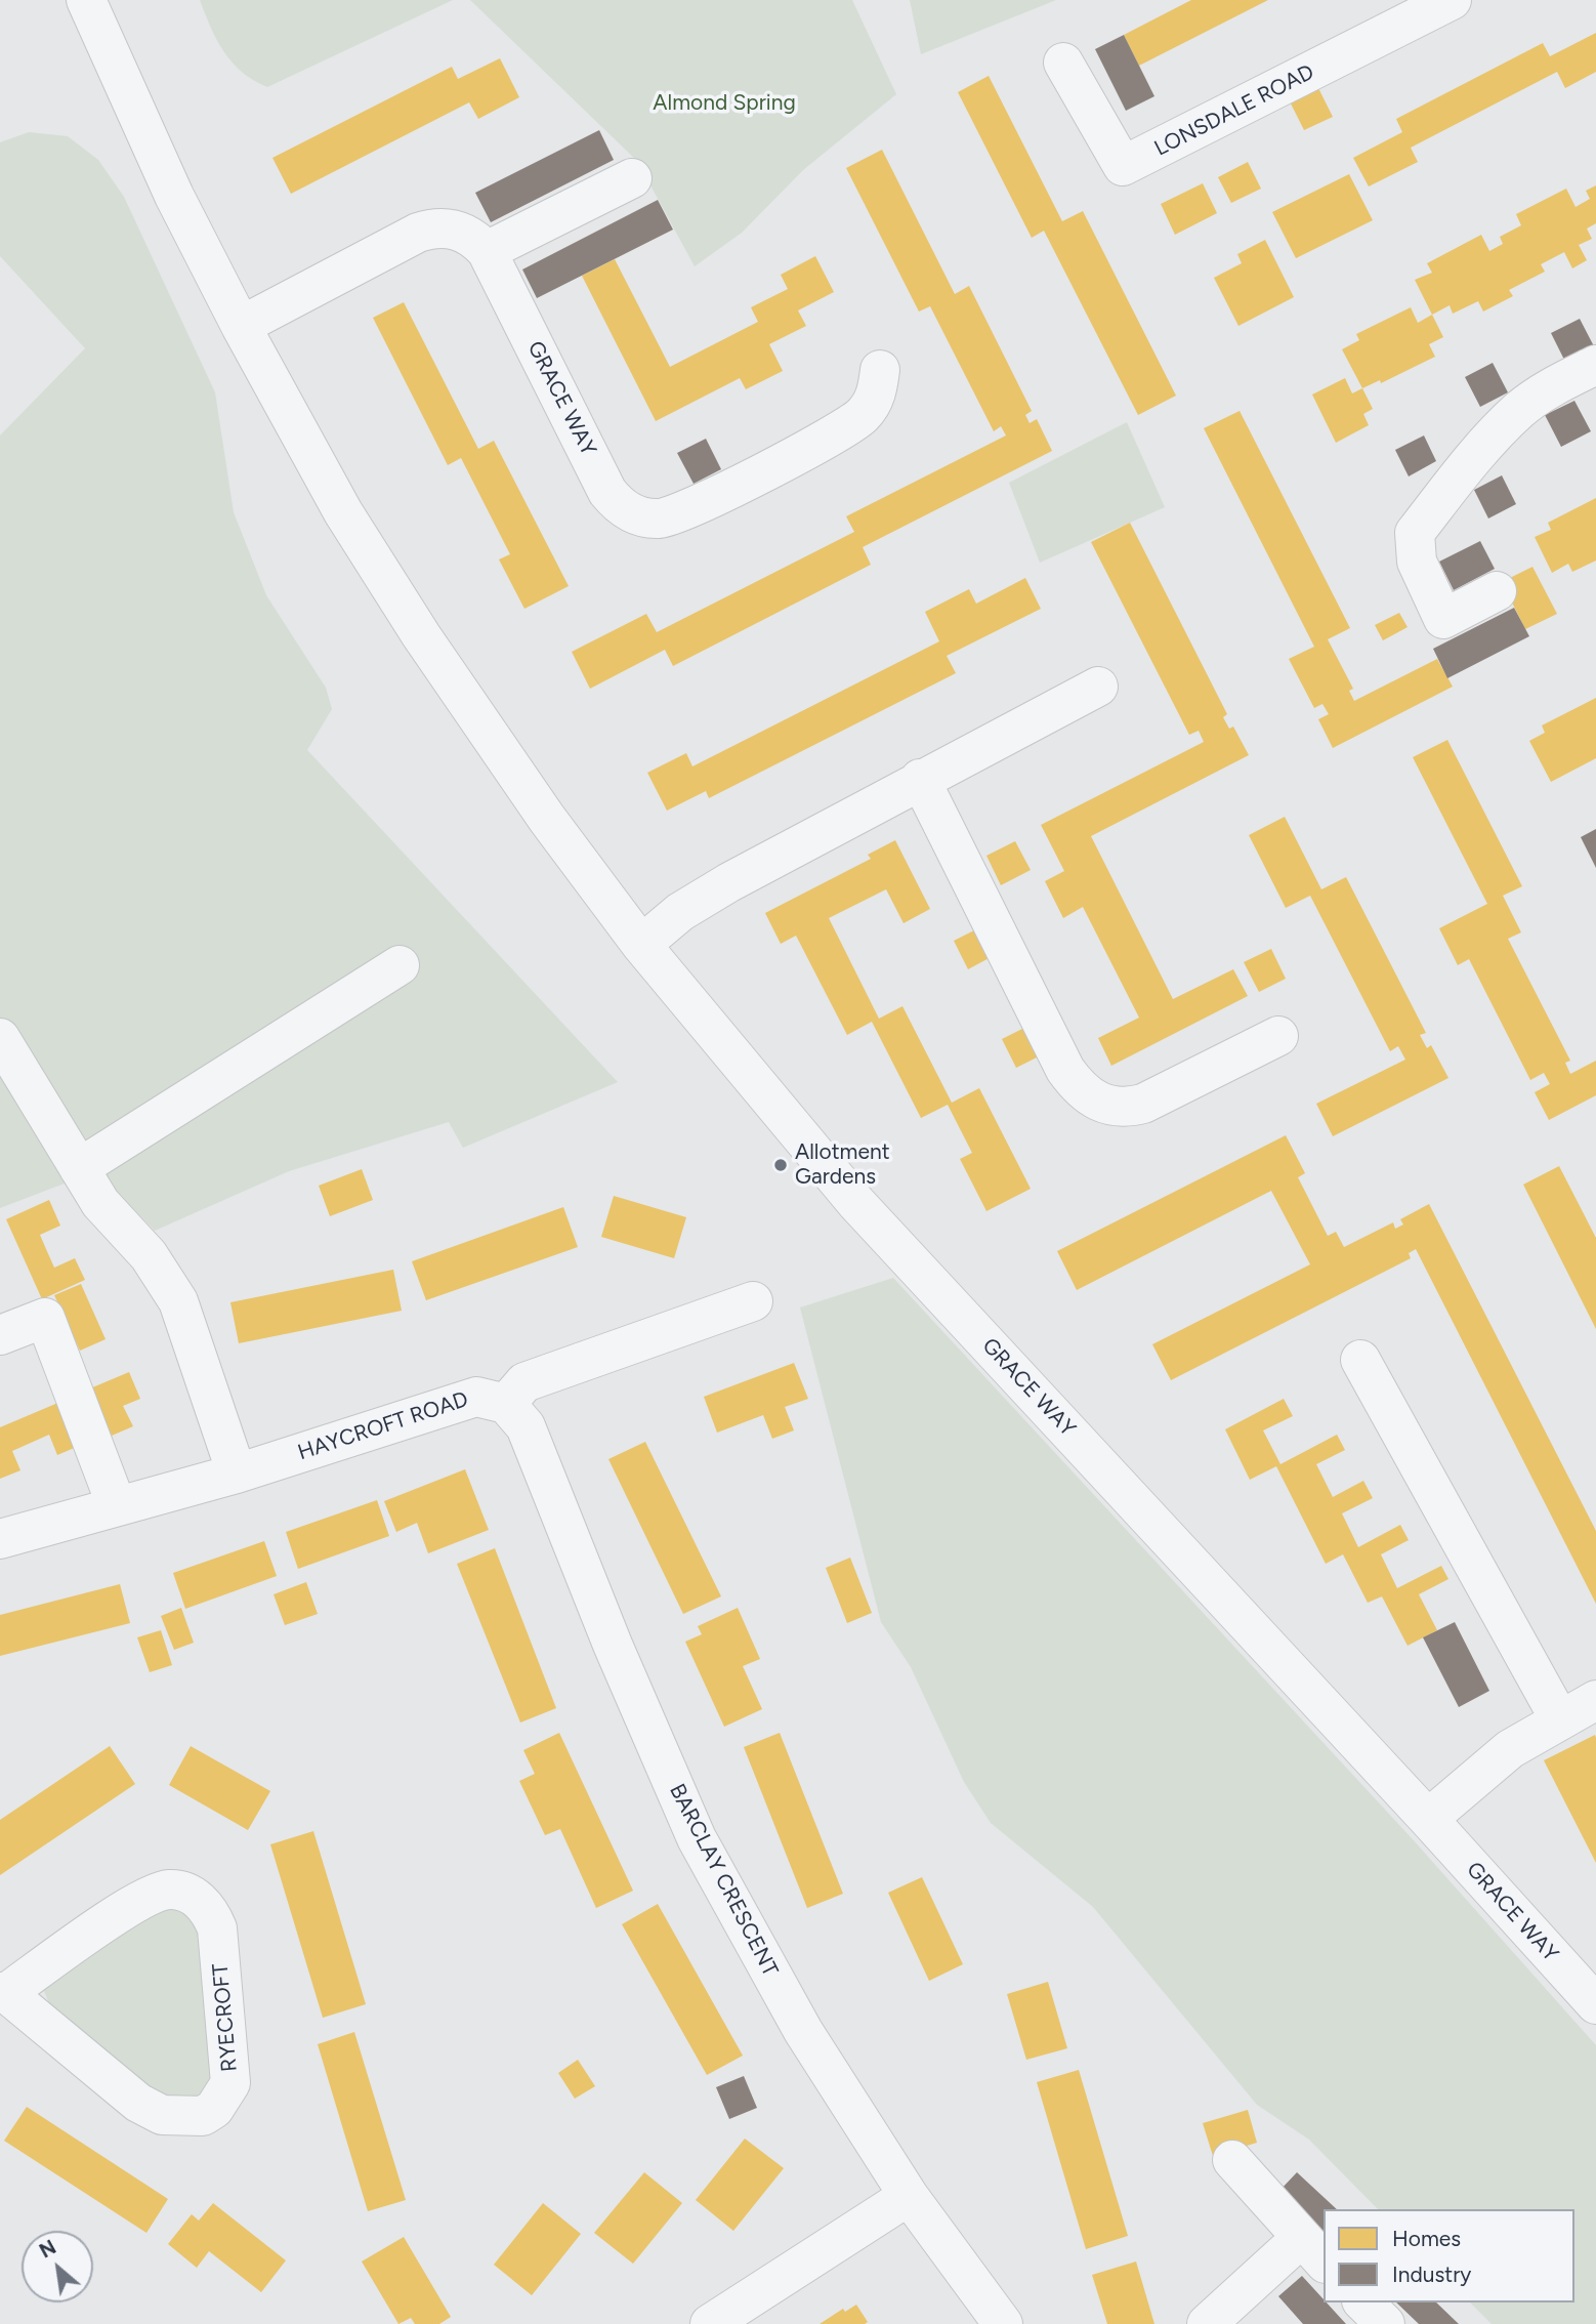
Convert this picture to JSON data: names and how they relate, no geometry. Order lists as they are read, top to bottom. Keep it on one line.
{"streets":{"street":["LONSDALE ROAD","GRACE WAY","HAYCROFT ROAD","BARCLAY CRESCENT","RYECROFT"]},"crossings":[["HAYCROFT ROAD","BARCLAY CRESCENT"]],"parks":["Almond Spring"],"places":["Allotment Gardens"],"legend":["Homes","Industry"],"north":"top left"}
